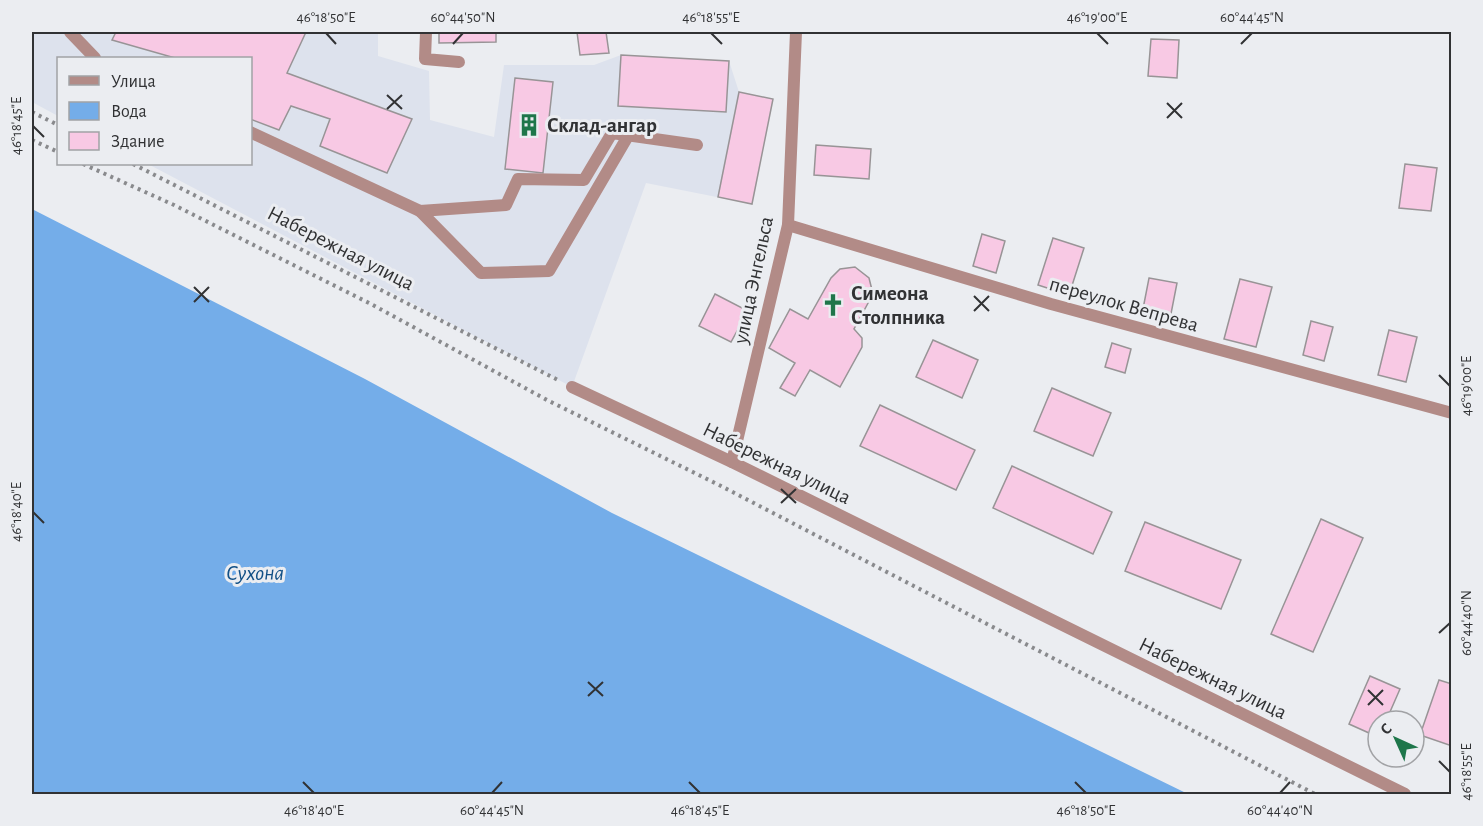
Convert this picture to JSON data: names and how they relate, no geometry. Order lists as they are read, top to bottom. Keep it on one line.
{"streets":{"street":["Набережная улица","улица Энгельса","переулок Вепрева"]},"crossings":[["Набережная улица","улица Энгельса"],["улица Энгельса","переулок Вепрева"]],"water":["Сухона"],"places":{"building":["Склад-ангар"],"church":["Симеона Столпника"]},"legend":["Улица","Вода","Здание"],"north":"top left","coordinates":["46°18'50\"E","60°44'50\"N","46°18'55\"E","46°19'00\"E","60°44'45\"N","46°18'45\"E","46°18'40\"E","60°44'40\"N"]}
